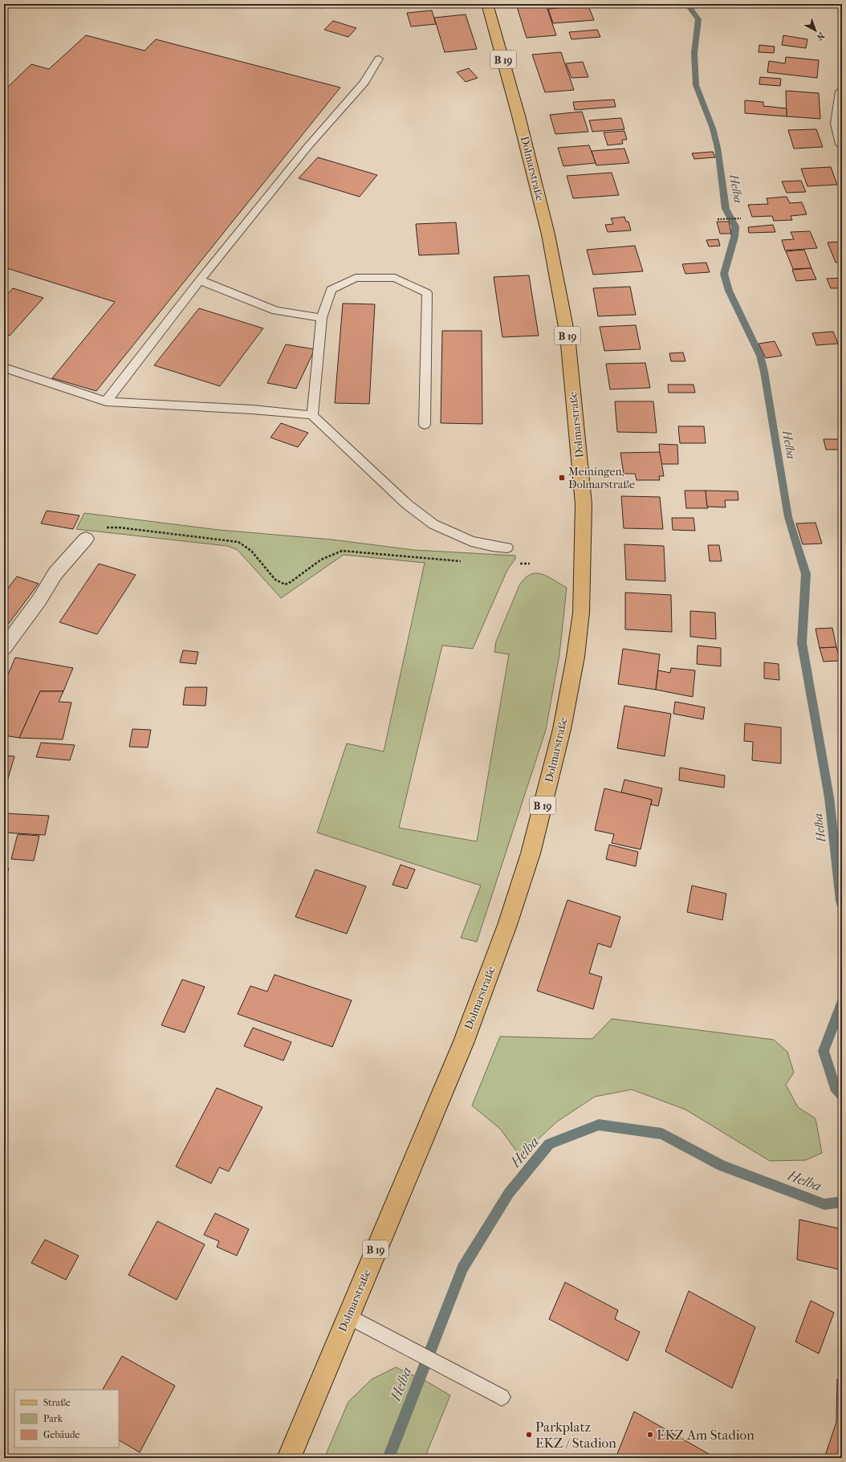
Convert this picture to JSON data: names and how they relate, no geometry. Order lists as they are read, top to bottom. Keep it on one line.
{"streets":{"main road":["B 19","Dolmarstraße"]},"water":["Helba"],"places":{"transit":["Meiningen, Dolmarstraße"],"other":["Parkplatz EKZ / Stadion","EKZ Am Stadion"]},"legend":["Straße","Park","Gebäude"],"north":"bottom right"}
